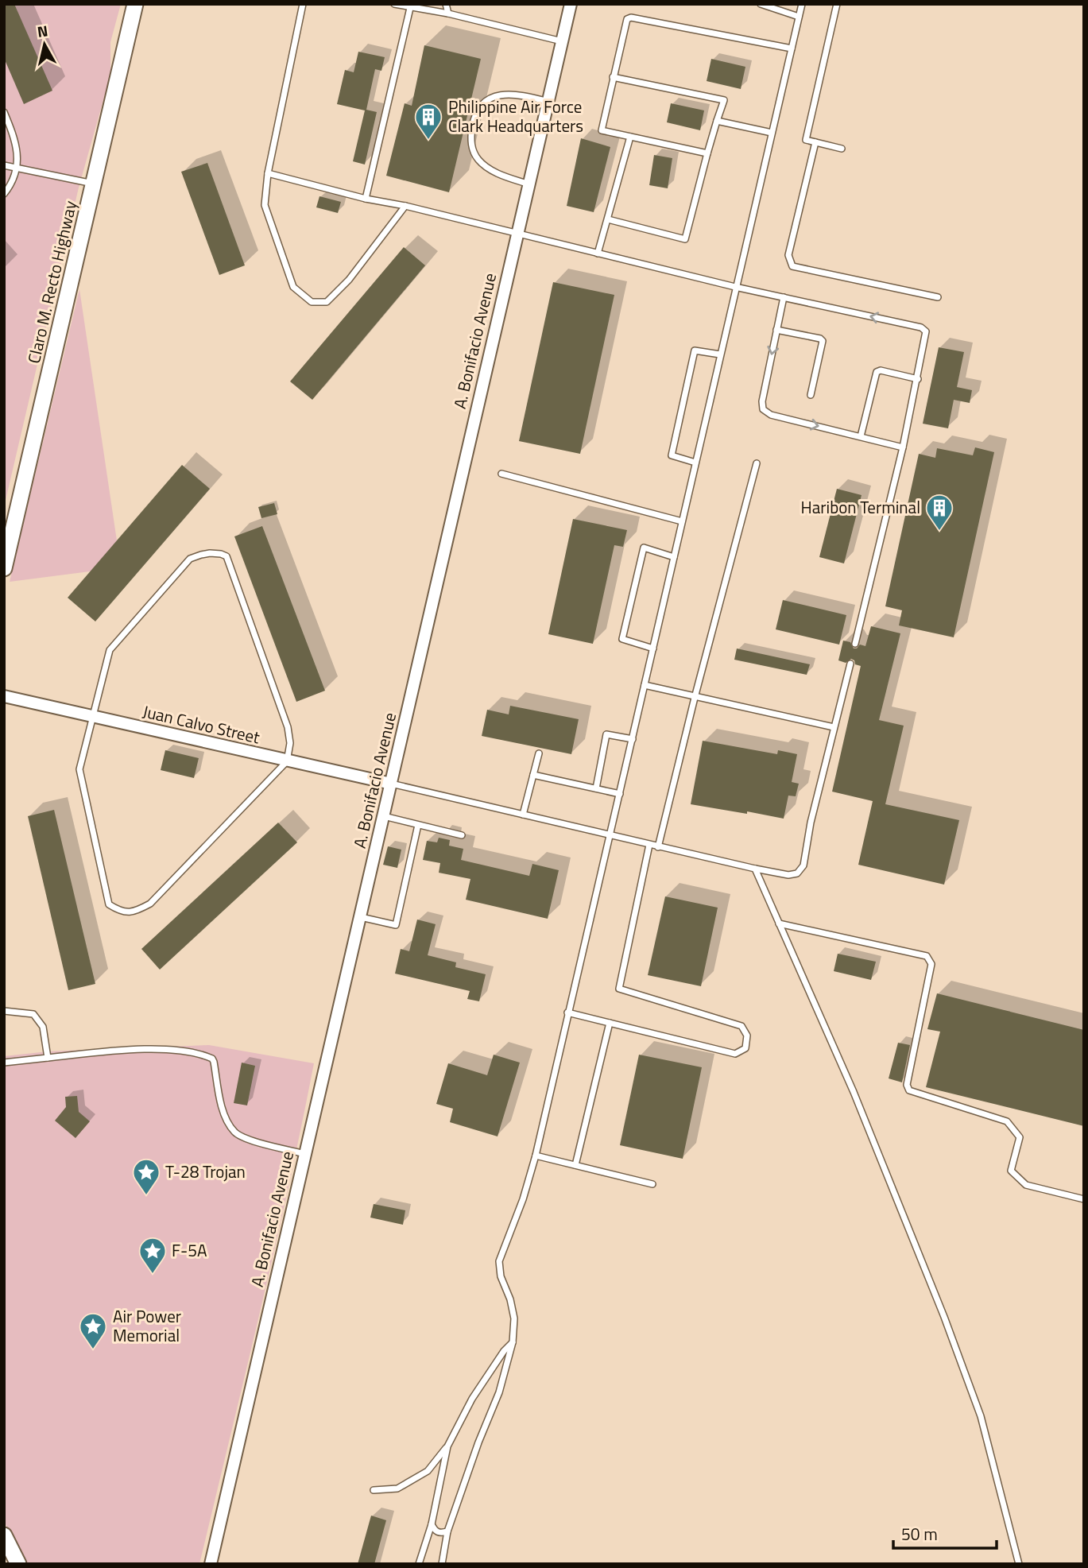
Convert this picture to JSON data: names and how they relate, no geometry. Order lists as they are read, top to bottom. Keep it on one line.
{"streets":{"main road":["Claro M. Recto Highway"],"street":["A. Bonifacio Avenue","Juan Calvo Street"]},"crossings":[["A. Bonifacio Avenue","Juan Calvo Street"]],"places":{"building":["Philippine Air Force Clark Headquarters","Haribon Terminal"],"place":["T-28 Trojan","F-5A","Air Power Memorial"]},"scale_bar":"50 m","north":"top"}
